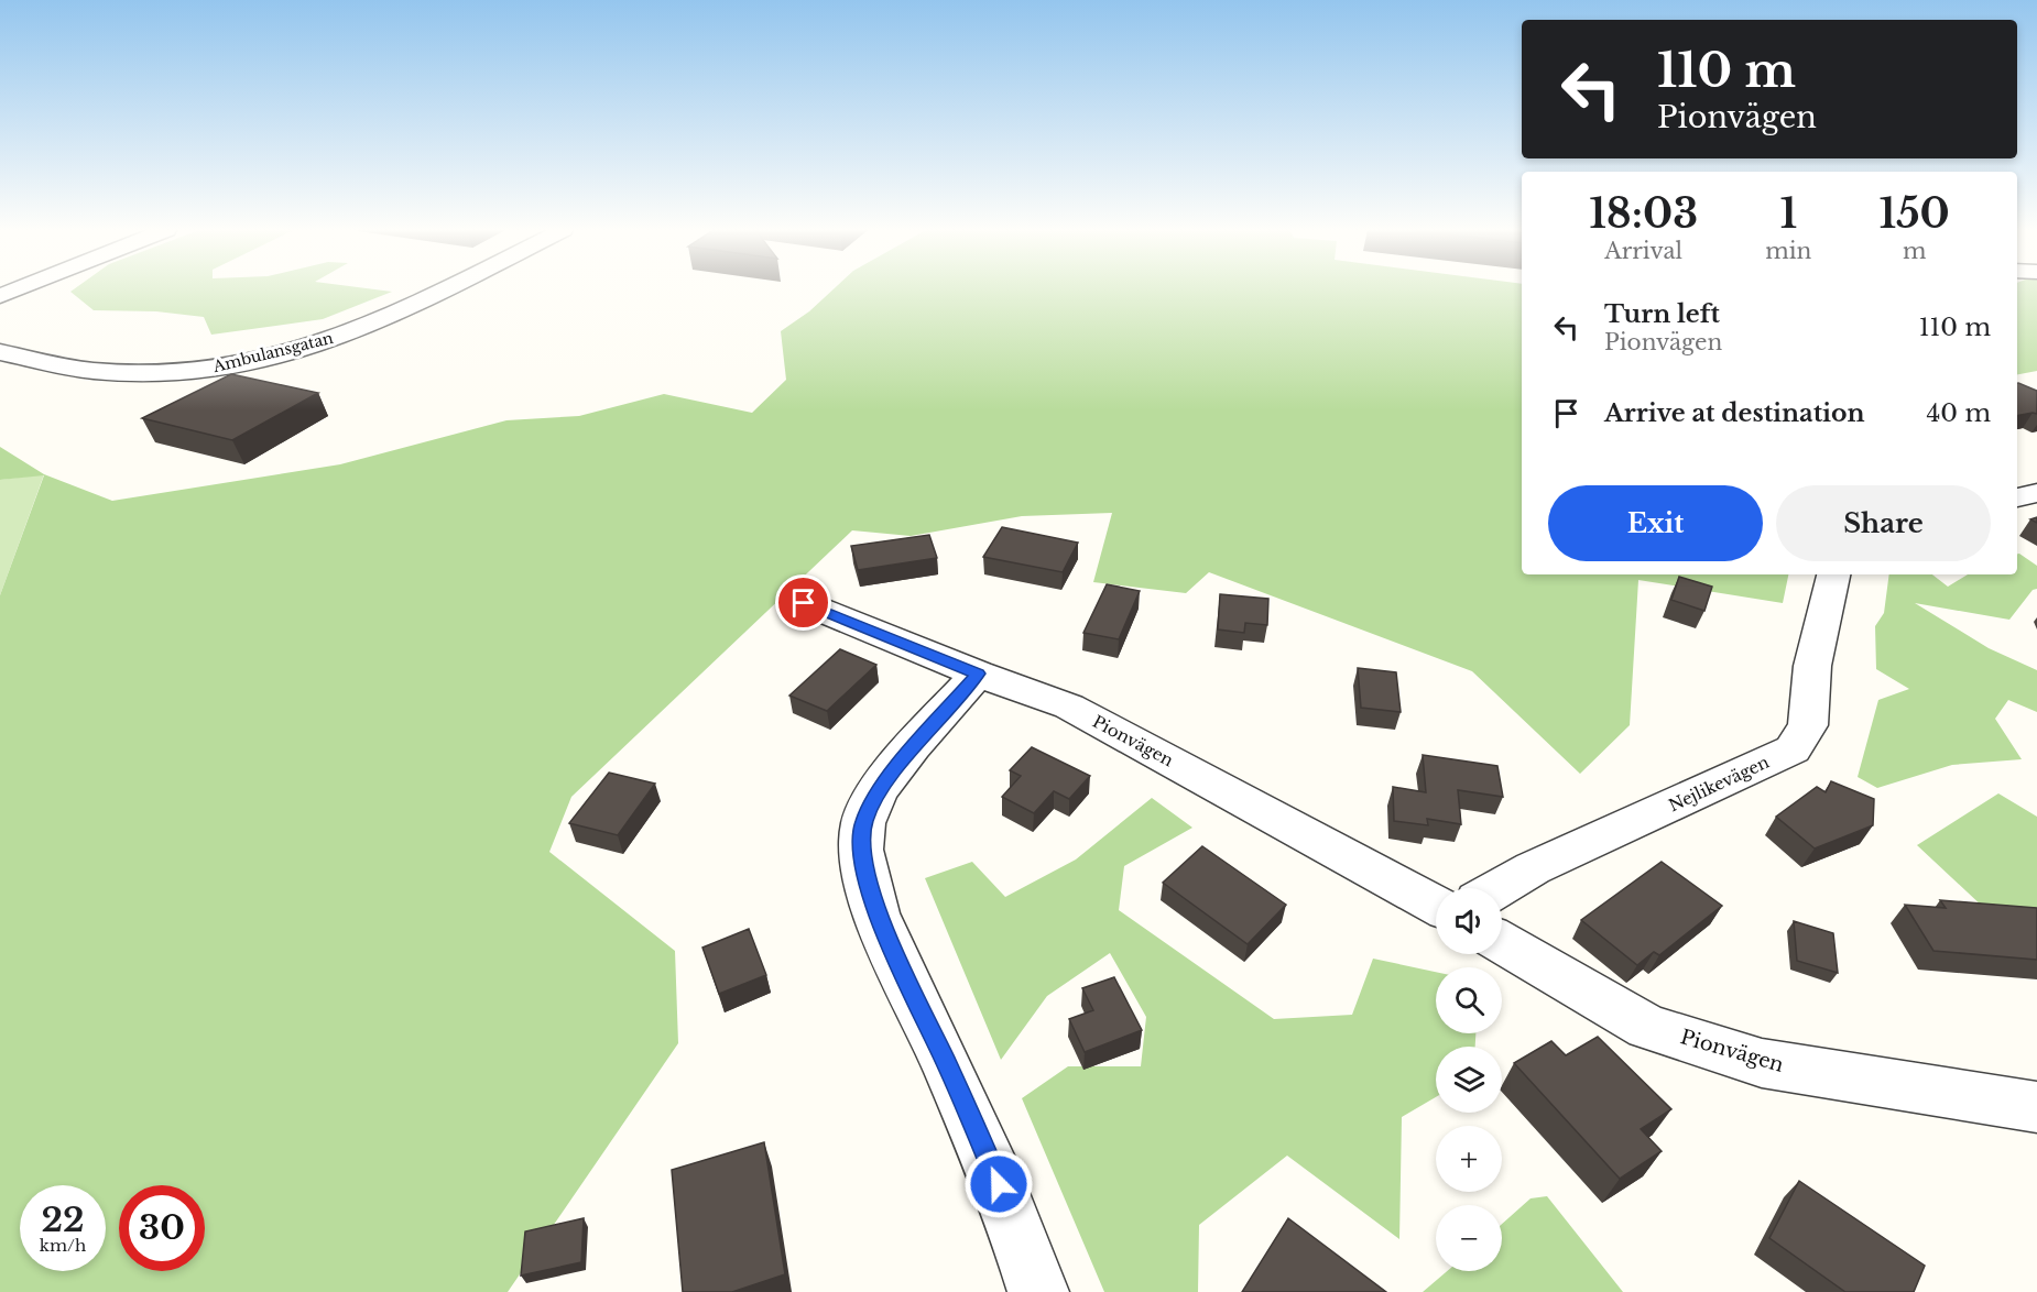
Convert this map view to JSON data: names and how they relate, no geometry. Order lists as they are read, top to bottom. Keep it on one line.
{"streets":{"street":["Ambulansgatan","Pionvägen","Nejlikevägen"]},"page":{"turn":["110 m","Pionvägen"],"eta":["18:03","Arrival","1","min","150","m"],"list":[{"name":"Turn left","note":"Pionvägen","value":"110 m"},{"name":"Arrive at destination","value":"40 m"}],"buttons":["Exit","Share"],"map_buttons":["+","−"],"speed":"22 km/h","limit":"30"}}
